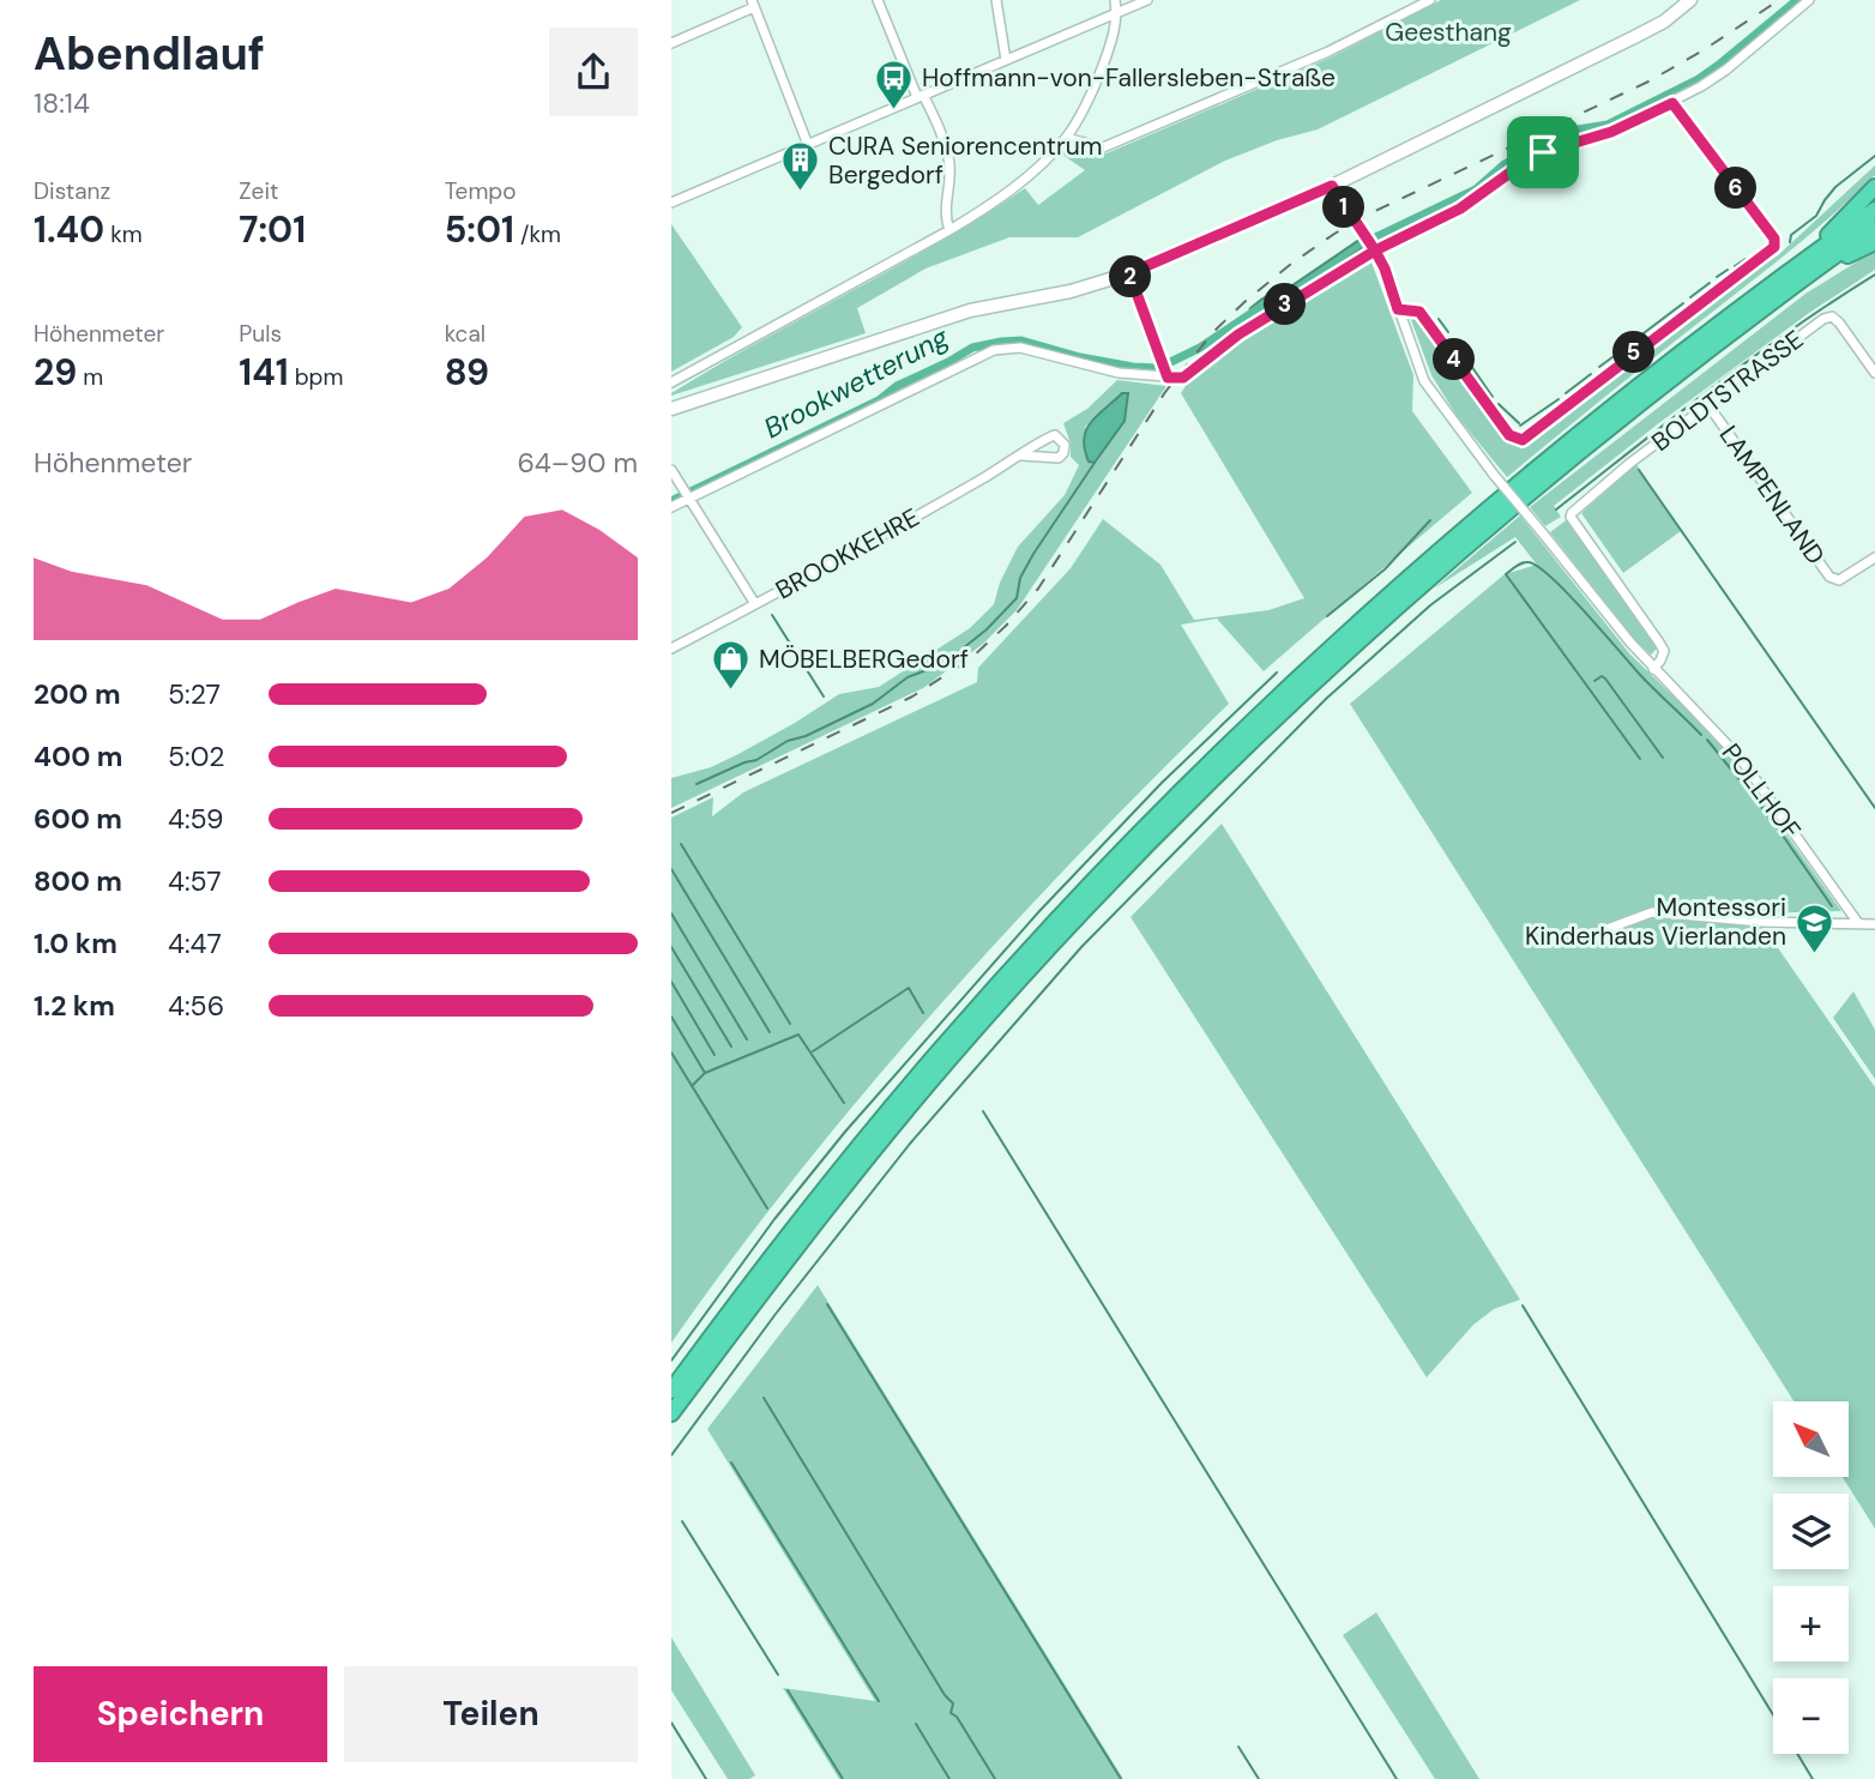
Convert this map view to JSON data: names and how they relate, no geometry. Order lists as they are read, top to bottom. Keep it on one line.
{"streets":{"street":["BOLDTSTRASSE","LAMPENLAND","BROOKKEHRE","POLLHOF"]},"crossings":[["BOLDTSTRASSE","LAMPENLAND"],["BOLDTSTRASSE","POLLHOF"]],"water":["Brookwetterung"],"parks":["Geesthang"],"places":{"bus stop":["Hoffmann-von-Fallersleben-Straße"],"building":["CURA Seniorencentrum Bergedorf"],"shop":["MÖBELBERGedorf"],"school or university":["Montessori Kinderhaus Vierlanden"]},"north":"top left","page":{"heading":["Abendlauf","18:14"],"stats":[["Distanz","1.40 km"],["Zeit","7:01"],["Tempo","5:01 /km"],["Höhenmeter","29 m"],["Puls","141 bpm"],["kcal","89"]],"pins":["6","1","2","3","5","4"],"chart":["Höhenmeter","64–90 m"],"list":[{"name":"200 m","note":"5:27"},{"name":"400 m","note":"5:02"},{"name":"600 m","note":"4:59"},{"name":"800 m","note":"4:57"},{"name":"1.0 km","note":"4:47"},{"name":"1.2 km","note":"4:56"}],"map_buttons":["+","−"],"buttons":["Speichern","Teilen"]}}
